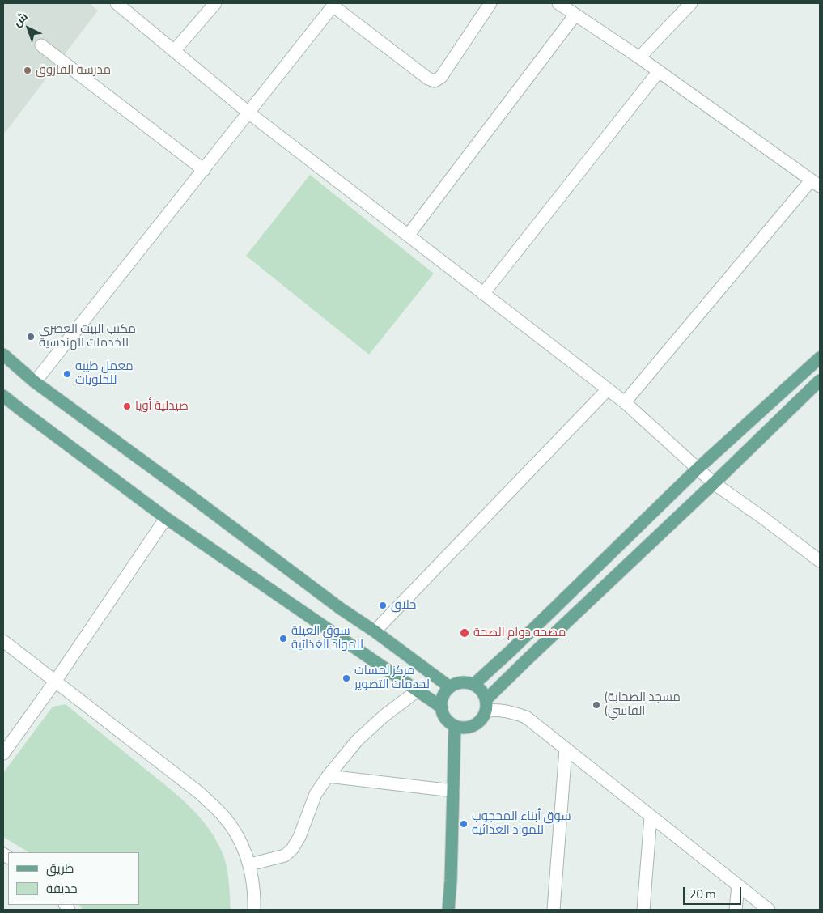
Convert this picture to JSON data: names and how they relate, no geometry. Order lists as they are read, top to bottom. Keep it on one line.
{"places":["مدرسة الفاروق","مكتب البيت العصرى للخدمات الهندسية","معمل طيبه للحلويات","صيدلية أويا","حلاق","مصحه دوام الصحة","سوق العيلة للمواد الغذائية","مركز لمسات لخدمات التصوير","(مسجد الصحابة (القاسي","سوق أبناء المحجوب للمواد الغذائية"],"legend":["طريق","حديقة"],"scale_bar":"20 m","north":"top left"}
